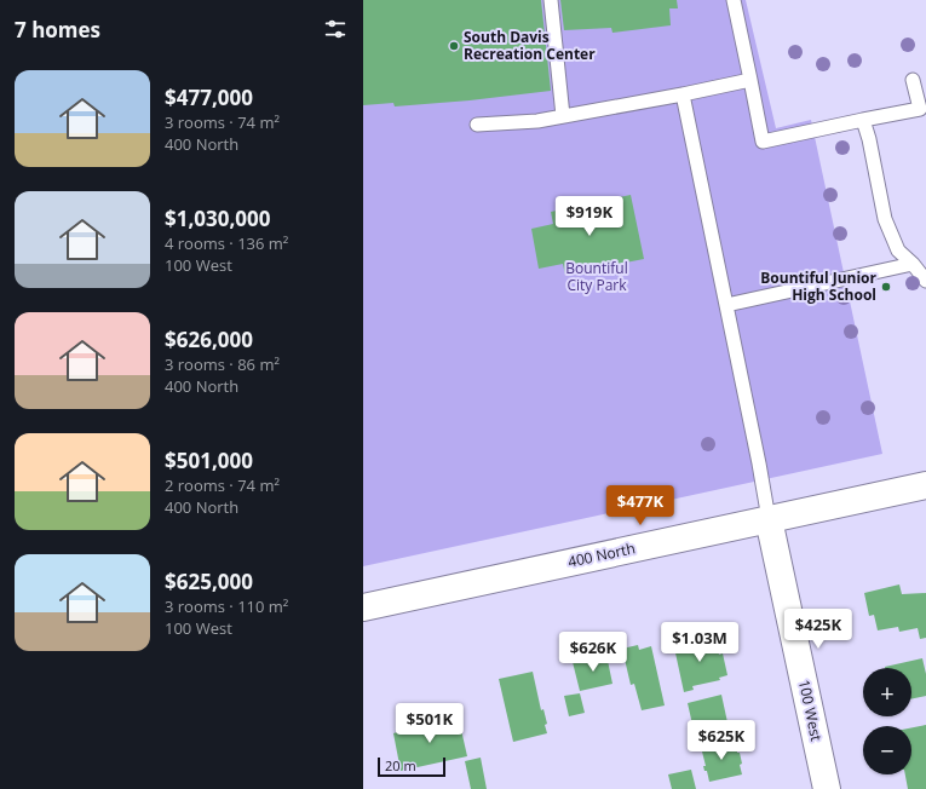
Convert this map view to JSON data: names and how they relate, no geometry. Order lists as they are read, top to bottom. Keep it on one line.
{"streets":{"main road":["400 North","100 West"]},"crossings":[["400 North","100 West"]],"parks":["Bountiful City Park"],"places":["South Davis Recreation Center","Bountiful Junior High School"],"scale_bar":"20 m","page":{"heading":"7 homes","list":[{"name":"$477,000","note":"3 rooms · 74 m² · 400 North"},{"name":"$1,030,000","note":"4 rooms · 136 m² · 100 West"},{"name":"$626,000","note":"3 rooms · 86 m² · 400 North"},{"name":"$501,000","note":"2 rooms · 74 m² · 400 North"},{"name":"$625,000","note":"3 rooms · 110 m² · 100 West"}],"price":["$919K","$477K","$425K","$1.03M","$626K","$501K","$625K"],"map_buttons":["+","−"],"scale":"20 m"}}
